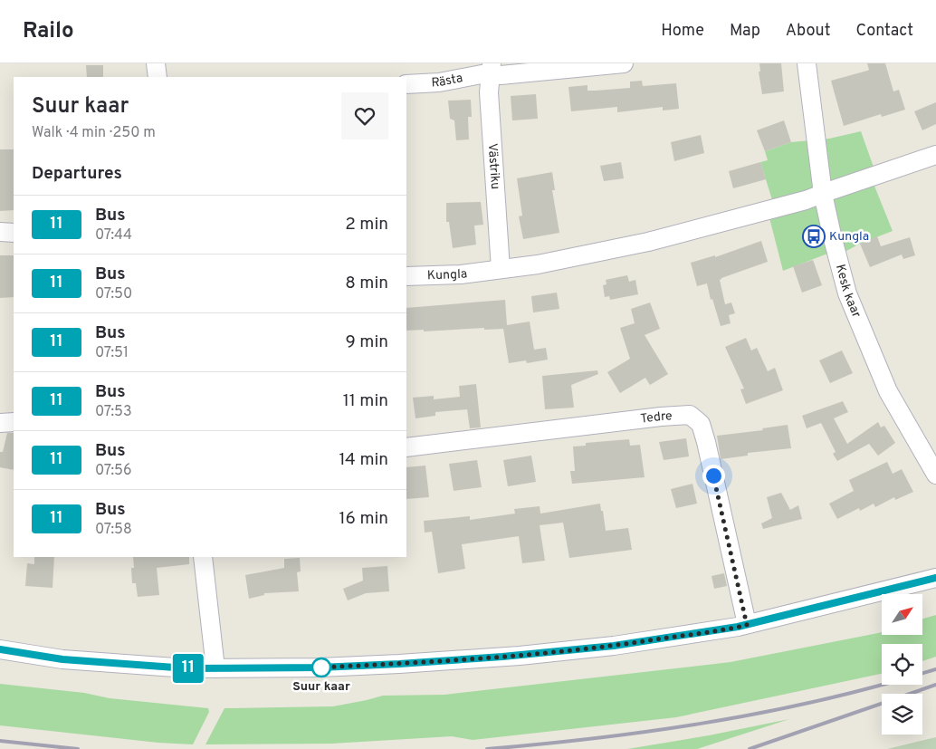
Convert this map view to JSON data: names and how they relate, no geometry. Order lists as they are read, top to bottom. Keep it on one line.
{"streets":{"street":["Rästa","Västriku","Kungla","Kesk kaar","Tedre"]},"crossings":[["Rästa","Västriku"],["Västriku","Kungla"],["Kungla","Kesk kaar"]],"places":{"bus stop":["Kungla"],"other":["Suur kaar"]},"lines":["bus line 11"],"north":"top right","page":{"header":"Railo","nav":["Home","Map","About","Contact"],"on_map":"11","heading":[["Suur kaar","Walk · 4 min · 250 m"],"Departures"],"list":[{"mark":"11","name":"Bus","note":"07:44","value":"2 min"},{"mark":"11","name":"Bus","note":"07:50","value":"8 min"},{"mark":"11","name":"Bus","note":"07:51","value":"9 min"},{"mark":"11","name":"Bus","note":"07:53","value":"11 min"},{"mark":"11","name":"Bus","note":"07:56","value":"14 min"},{"mark":"11","name":"Bus","note":"07:58","value":"16 min"}]}}
